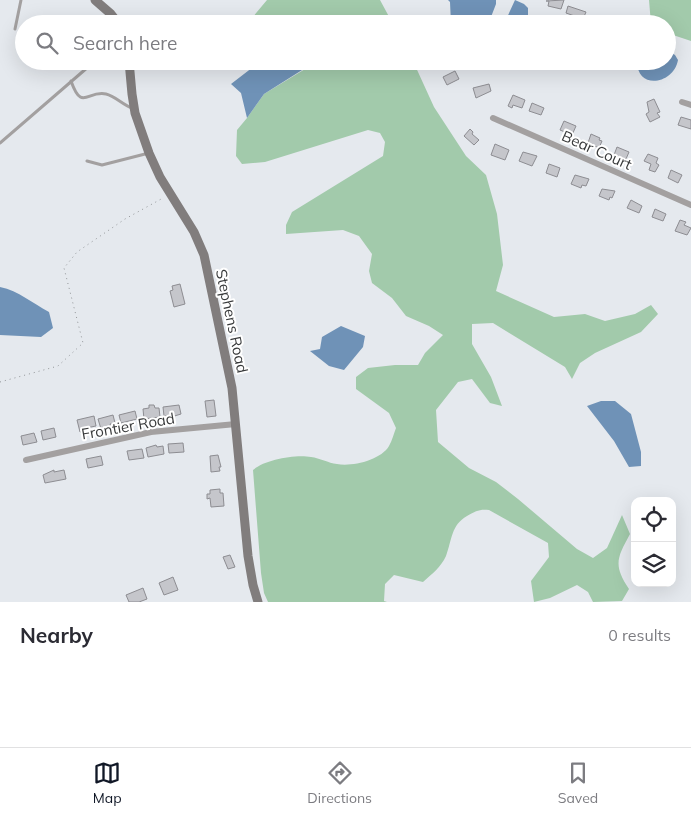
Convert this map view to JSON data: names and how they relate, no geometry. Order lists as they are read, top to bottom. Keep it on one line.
{"streets":{"main road":["Stephens Road"],"street":["Bear Court","Frontier Road"]},"crossings":[["Stephens Road","Frontier Road"]],"page":{"search":"Search here","heading":["Nearby","0 results"],"nav":["Map","Directions","Saved"]}}
